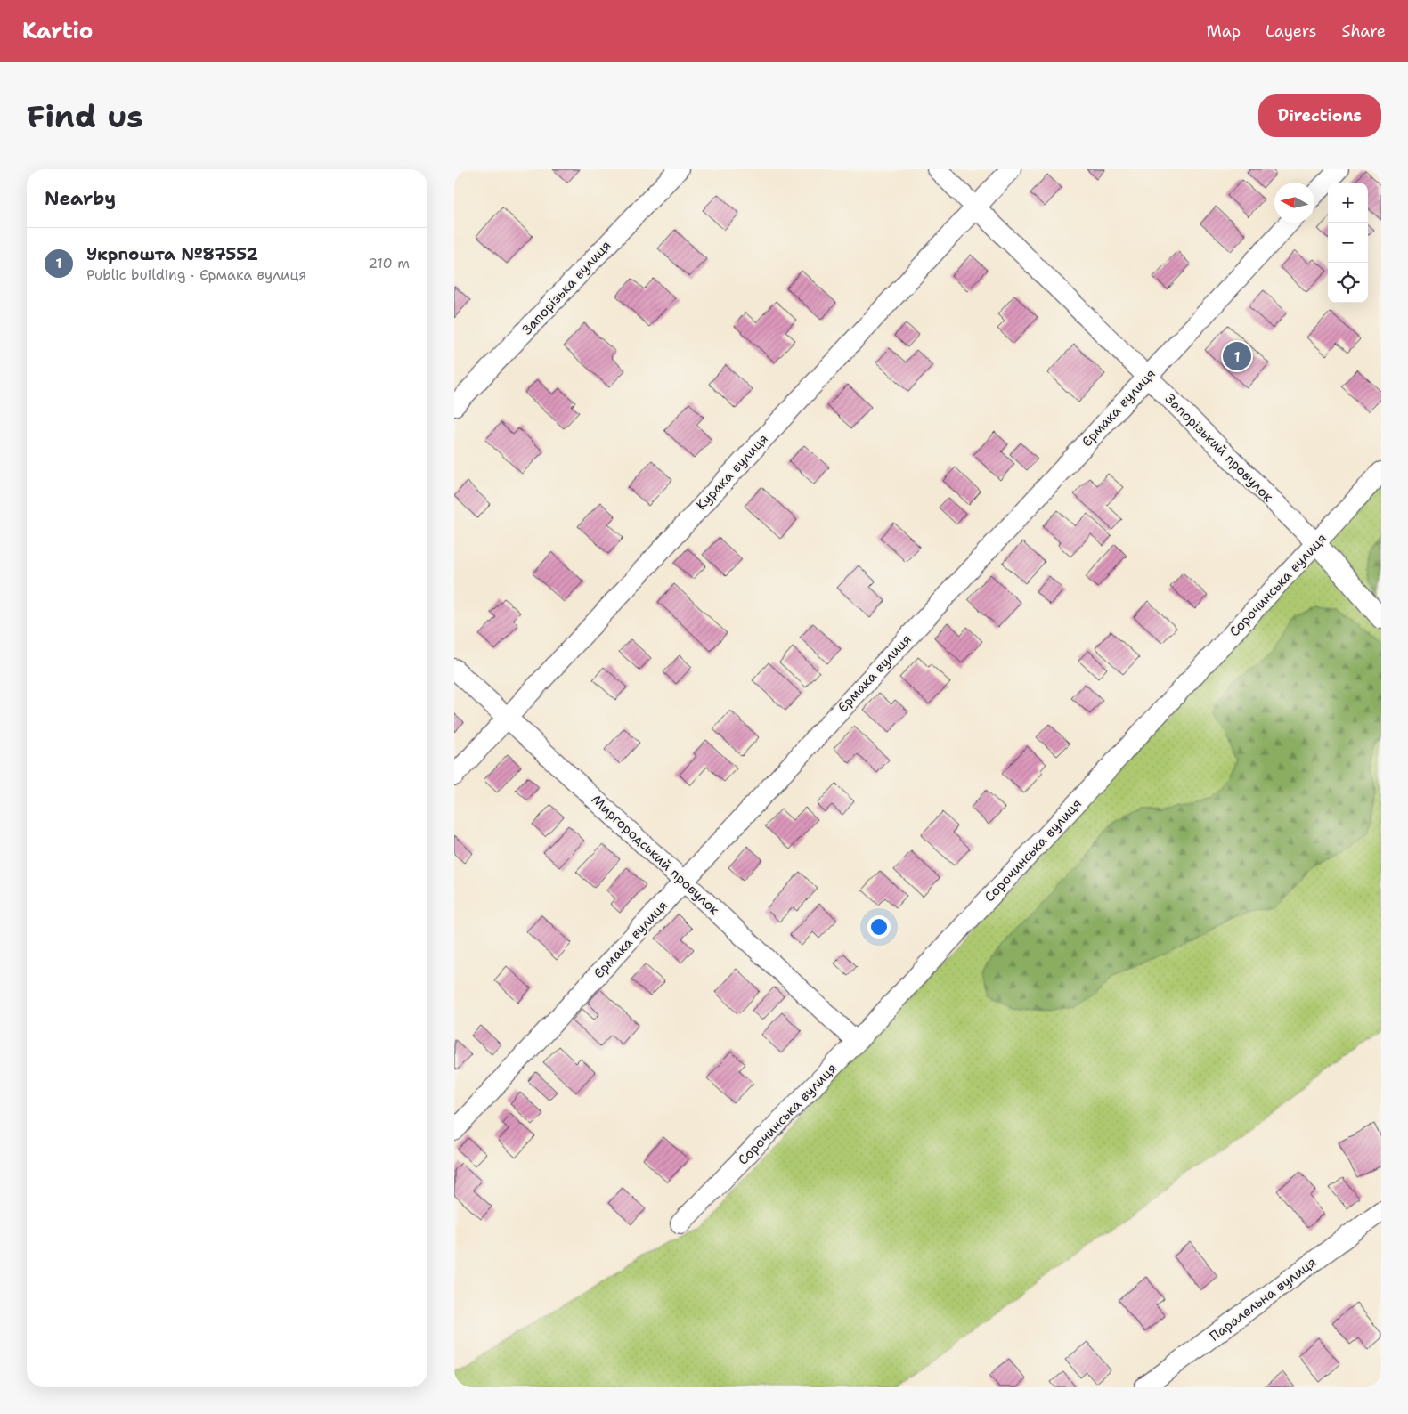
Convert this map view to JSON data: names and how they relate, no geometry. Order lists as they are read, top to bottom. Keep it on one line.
{"streets":{"street":["Запорізька вулиця","Єрмака вулиця","Запорізький провулок","Курака вулиця","Сорочинська вулиця","Миргородський провулок","Паралельна вулиця"]},"crossings":[["Єрмака вулиця","Запорізький провулок"],["Єрмака вулиця","Миргородський провулок"],["Запорізький провулок","Курака вулиця"],["Запорізький провулок","Сорочинська вулиця"],["Курака вулиця","Миргородський провулок"],["Сорочинська вулиця","Миргородський провулок"]],"north":"left","page":{"header":"Kartio","nav":["Map","Layers","Share"],"buttons":"Directions","title":"Find us","heading":"Nearby","map_buttons":["+","−"],"list":[{"mark":"1","name":"Укрпошта №87552","note":"Public building · Єрмака вулиця","value":"210 m"}],"pins":"1"}}
